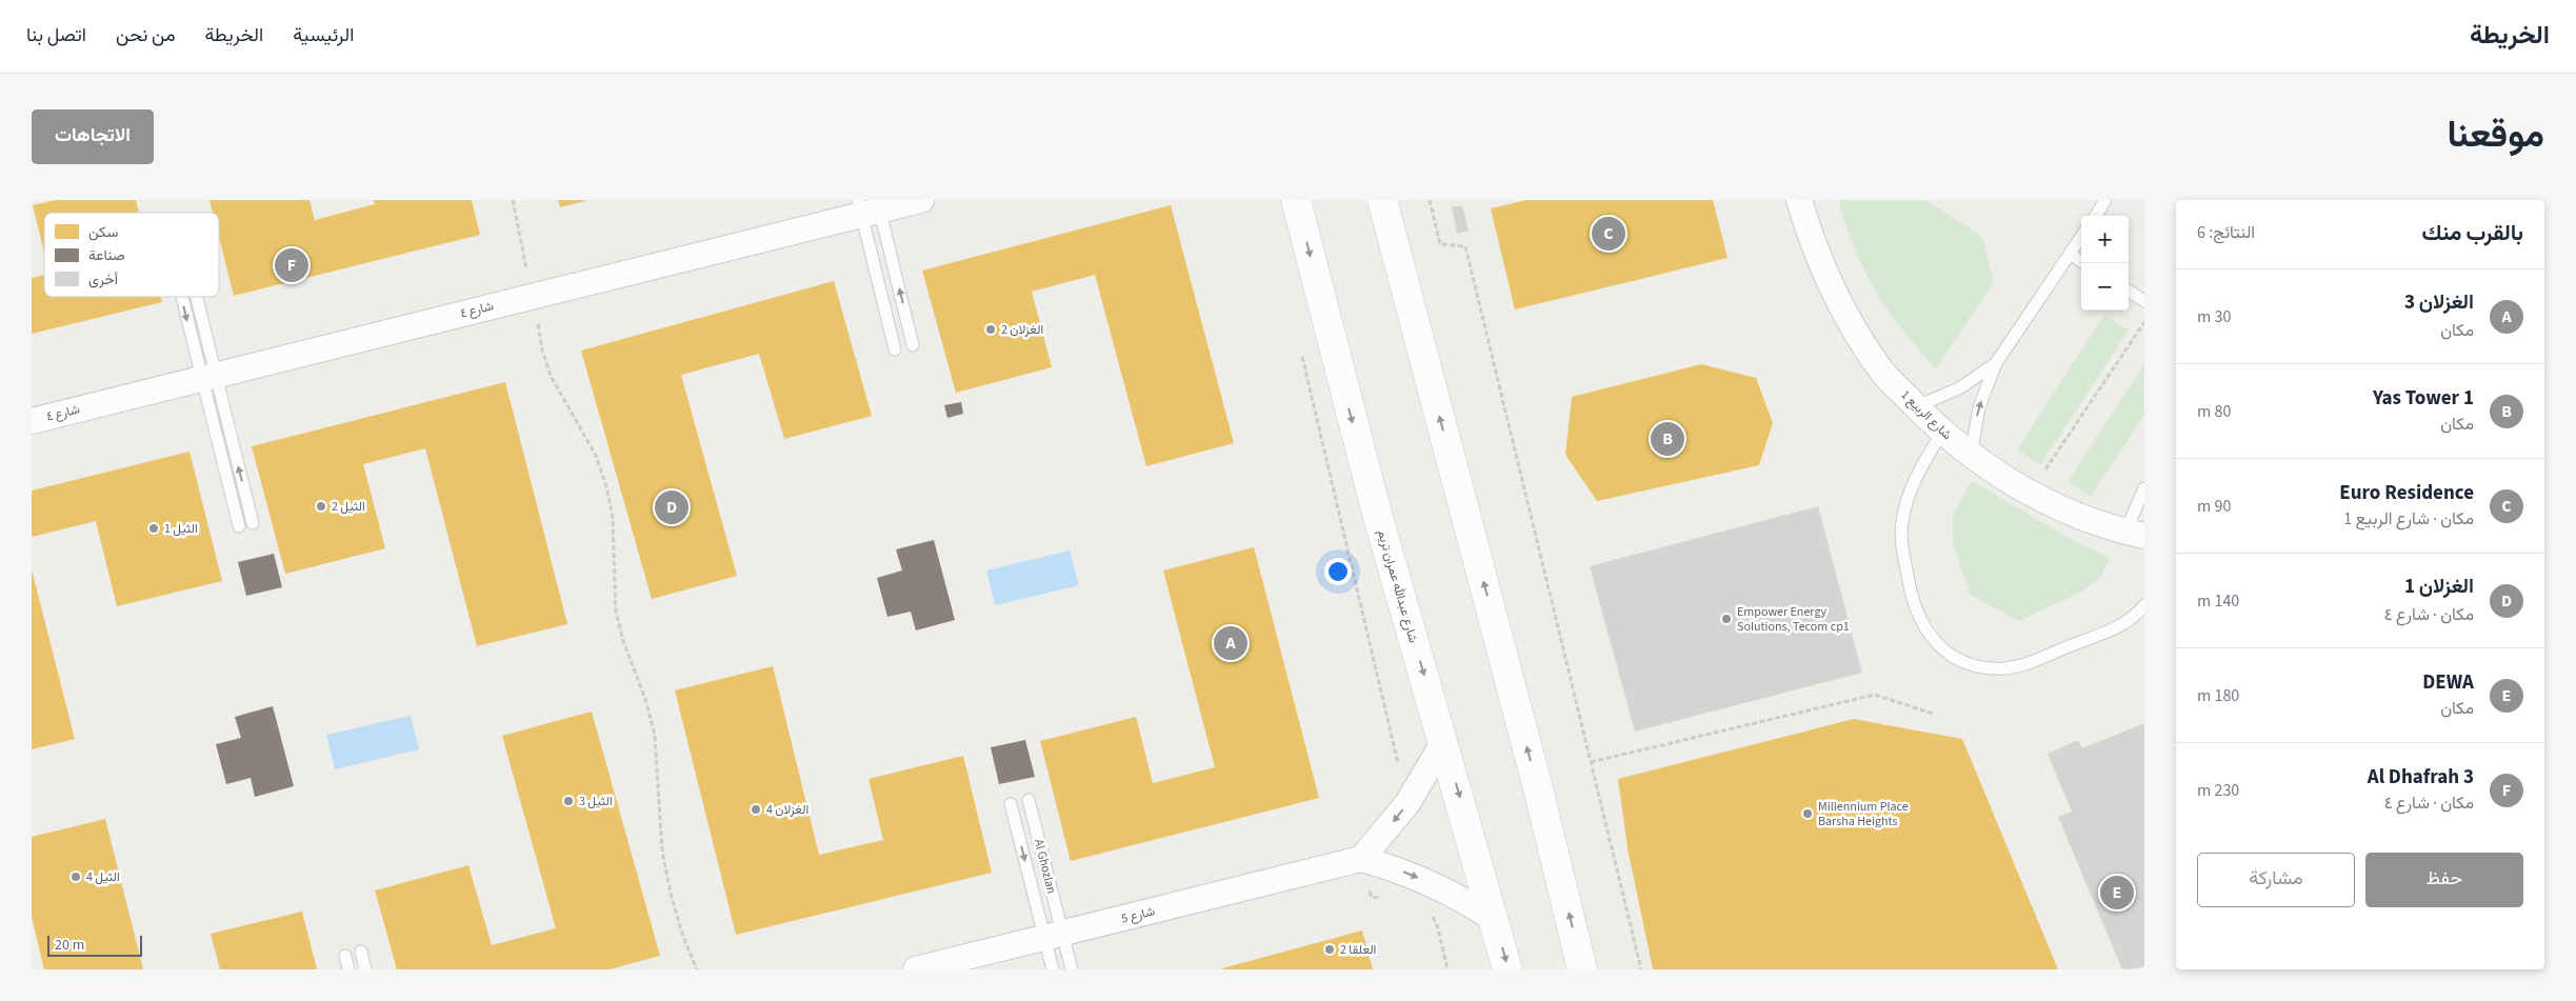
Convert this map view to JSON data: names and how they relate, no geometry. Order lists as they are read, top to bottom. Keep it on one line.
{"streets":{"main road":["شارع عبدالله عمران تريم"],"street":["شارع ٤","شارع الربيع 1","شارع 5"],"lane":["Al Ghozlan"]},"crossings":[["Al Ghozlan","شارع 5"]],"places":["الغزلان 2","الثيل 2","الثيل 1","Empower Energy Solutions, Tecom cp1","الثيل 3","الغزلان 4","Millennium Place Barsha Heights","الثيل 4","العلقا 2"],"legend":["سكن","صناعة","أخرى"],"scale_bar":"20 m","page":{"header":"الخريطة","nav":["الرئيسية","الخريطة","من نحن","اتصل بنا"],"title":"موقعنا","buttons":["الاتجاهات",["حفظ","مشاركة"]],"heading":["بالقرب منك","النتائج: 6"],"pins":["C","F","B","D","A","E"],"map_buttons":["+","−"],"list":[{"mark":"A","name":"الغزلان 3","note":"مكان","value":"30 m"},{"mark":"B","name":"Yas Tower 1","note":"مكان","value":"80 m"},{"mark":"C","name":"Euro Residence","note":"مكان · شارع الربيع 1","value":"90 m"},{"mark":"D","name":"الغزلان 1","note":"مكان · شارع ٤","value":"140 m"},{"mark":"E","name":"DEWA","note":"مكان","value":"180 m"},{"mark":"F","name":"Al Dhafrah 3","note":"مكان · شارع ٤","value":"230 m"}],"scale":"20 m"}}
